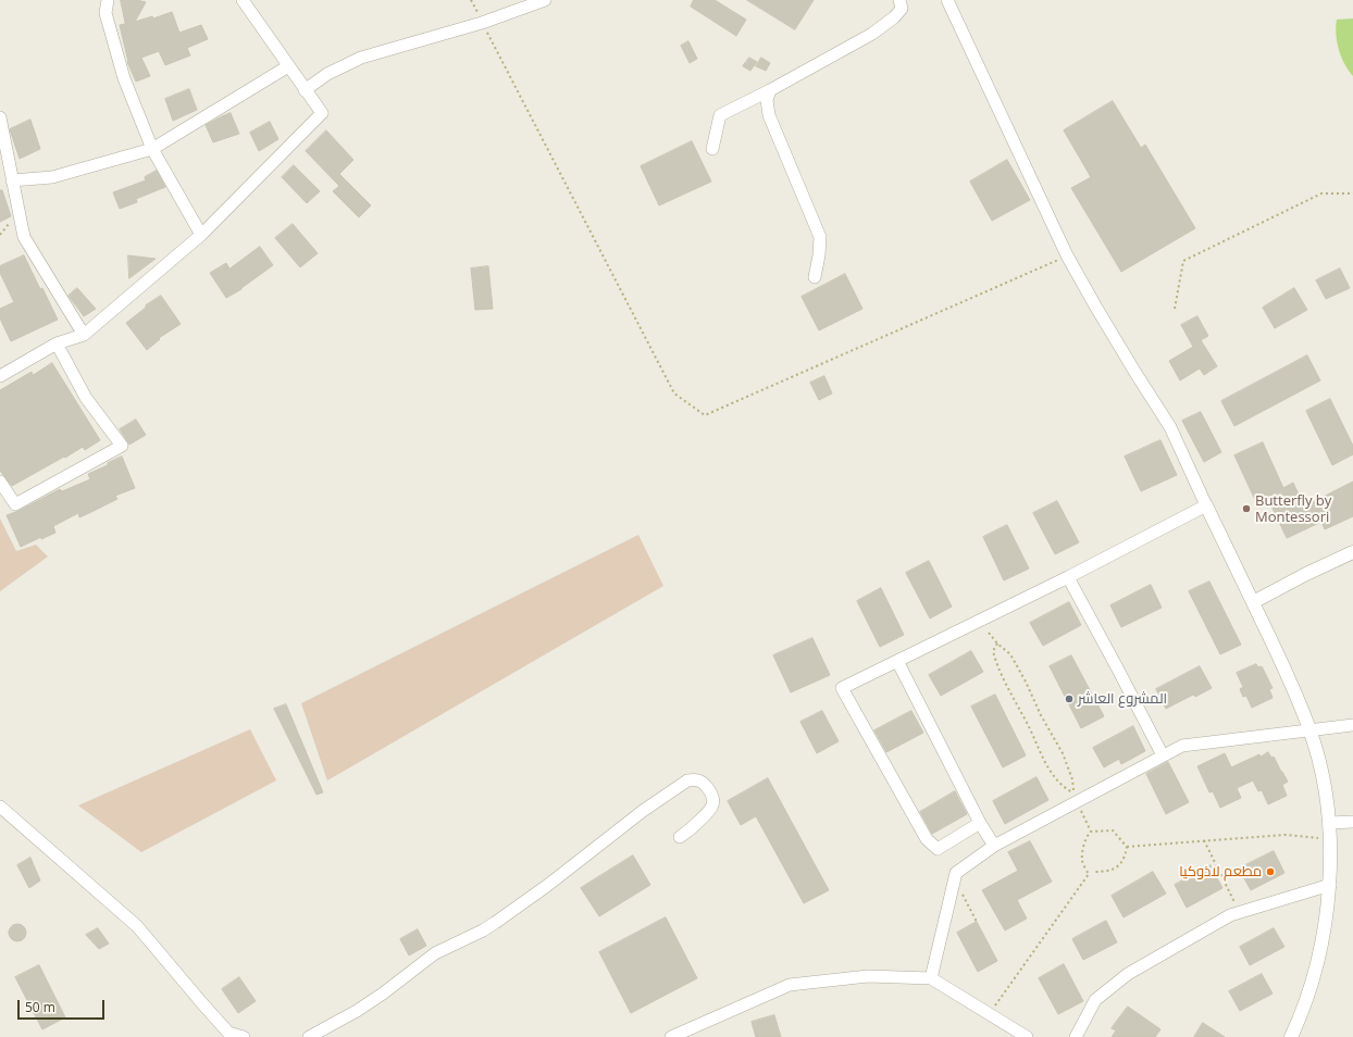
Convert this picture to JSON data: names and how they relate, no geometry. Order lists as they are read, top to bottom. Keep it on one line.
{"places":["Butterfly by Montessori","المشروع العاشر","مطعم لاذوكيا"],"scale_bar":"50 m"}
